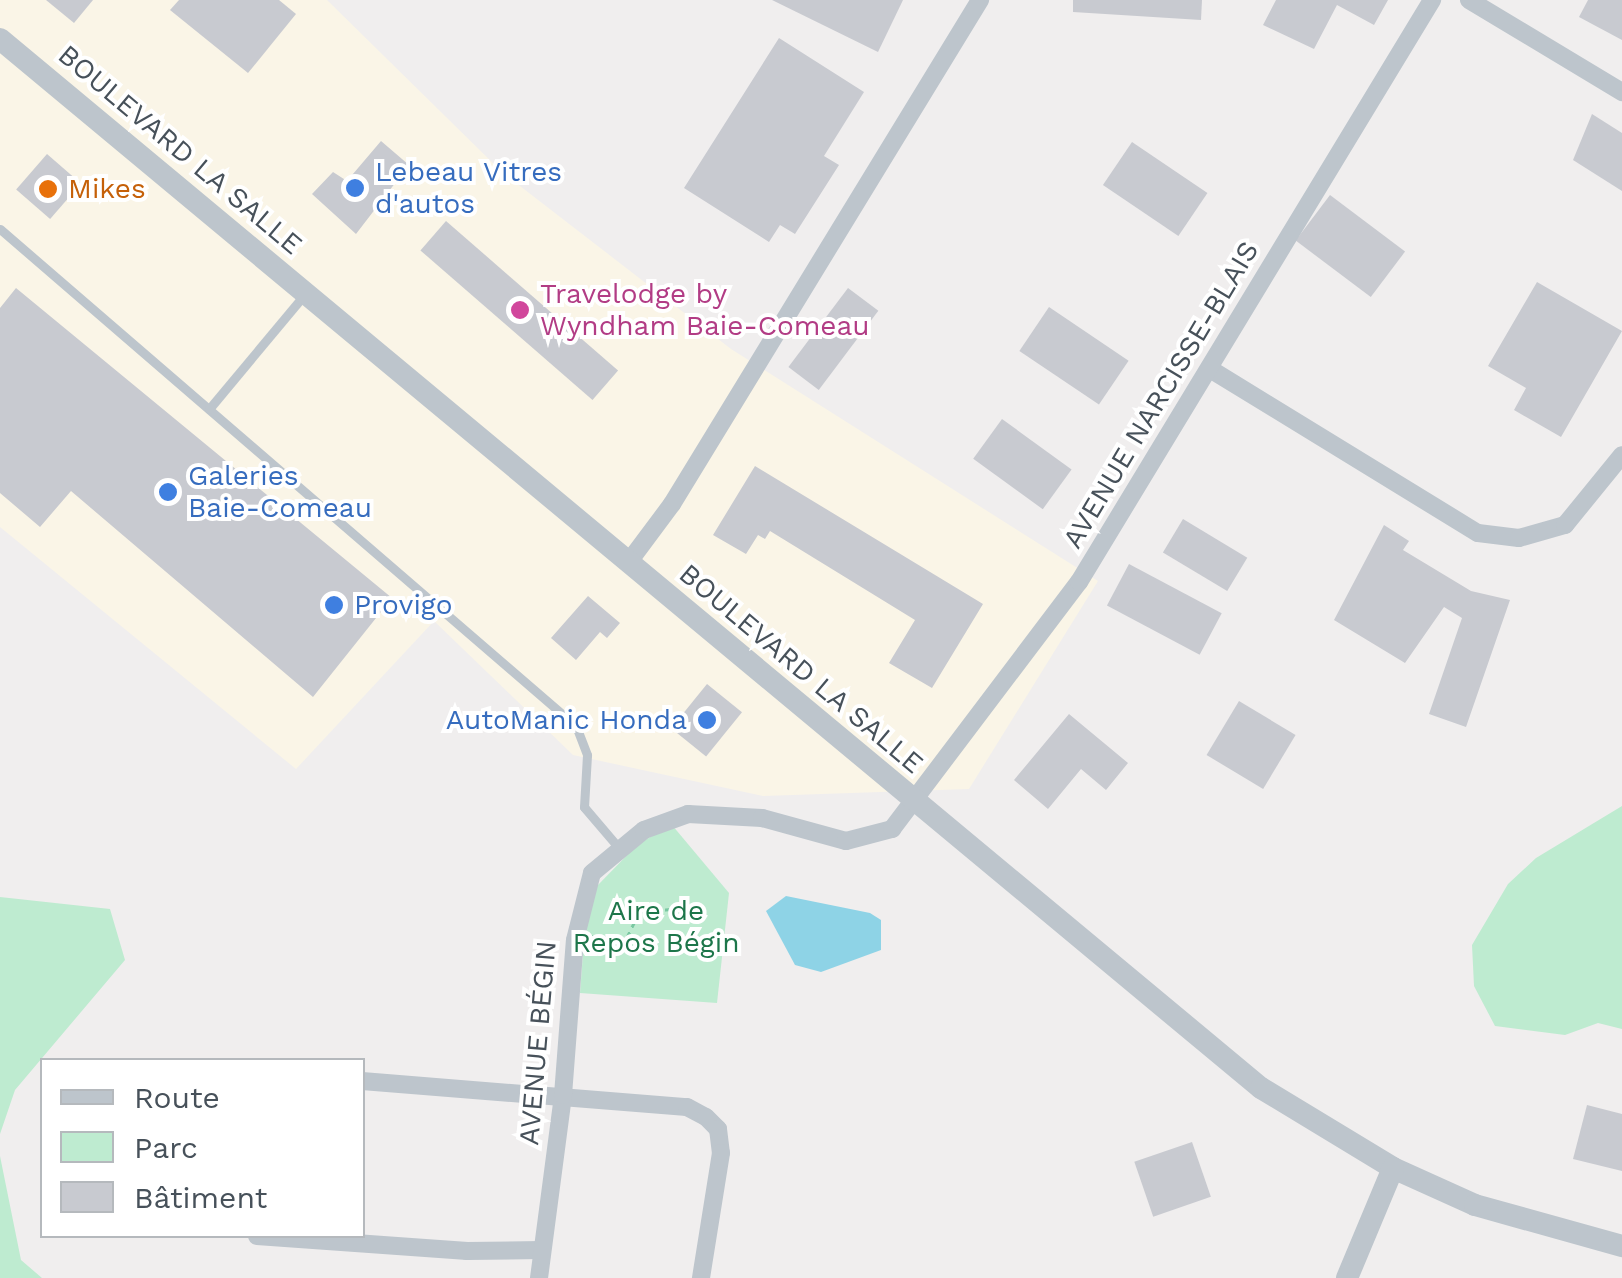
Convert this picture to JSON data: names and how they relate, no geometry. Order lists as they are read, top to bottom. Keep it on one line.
{"streets":{"street":["BOULEVARD LA SALLE","AVENUE NARCISSE-BLAIS","AVENUE BÉGIN"]},"crossings":[["BOULEVARD LA SALLE","AVENUE NARCISSE-BLAIS"],["BOULEVARD LA SALLE","AVENUE BÉGIN"],["AVENUE NARCISSE-BLAIS","AVENUE BÉGIN"]],"parks":["Aire de Repos Bégin"],"places":["Lebeau Vitres d'autos","Mikes","Travelodge by Wyndham Baie-Comeau","Galeries Baie-Comeau","Provigo","AutoManic Honda"],"legend":["Route","Parc","Bâtiment"]}
